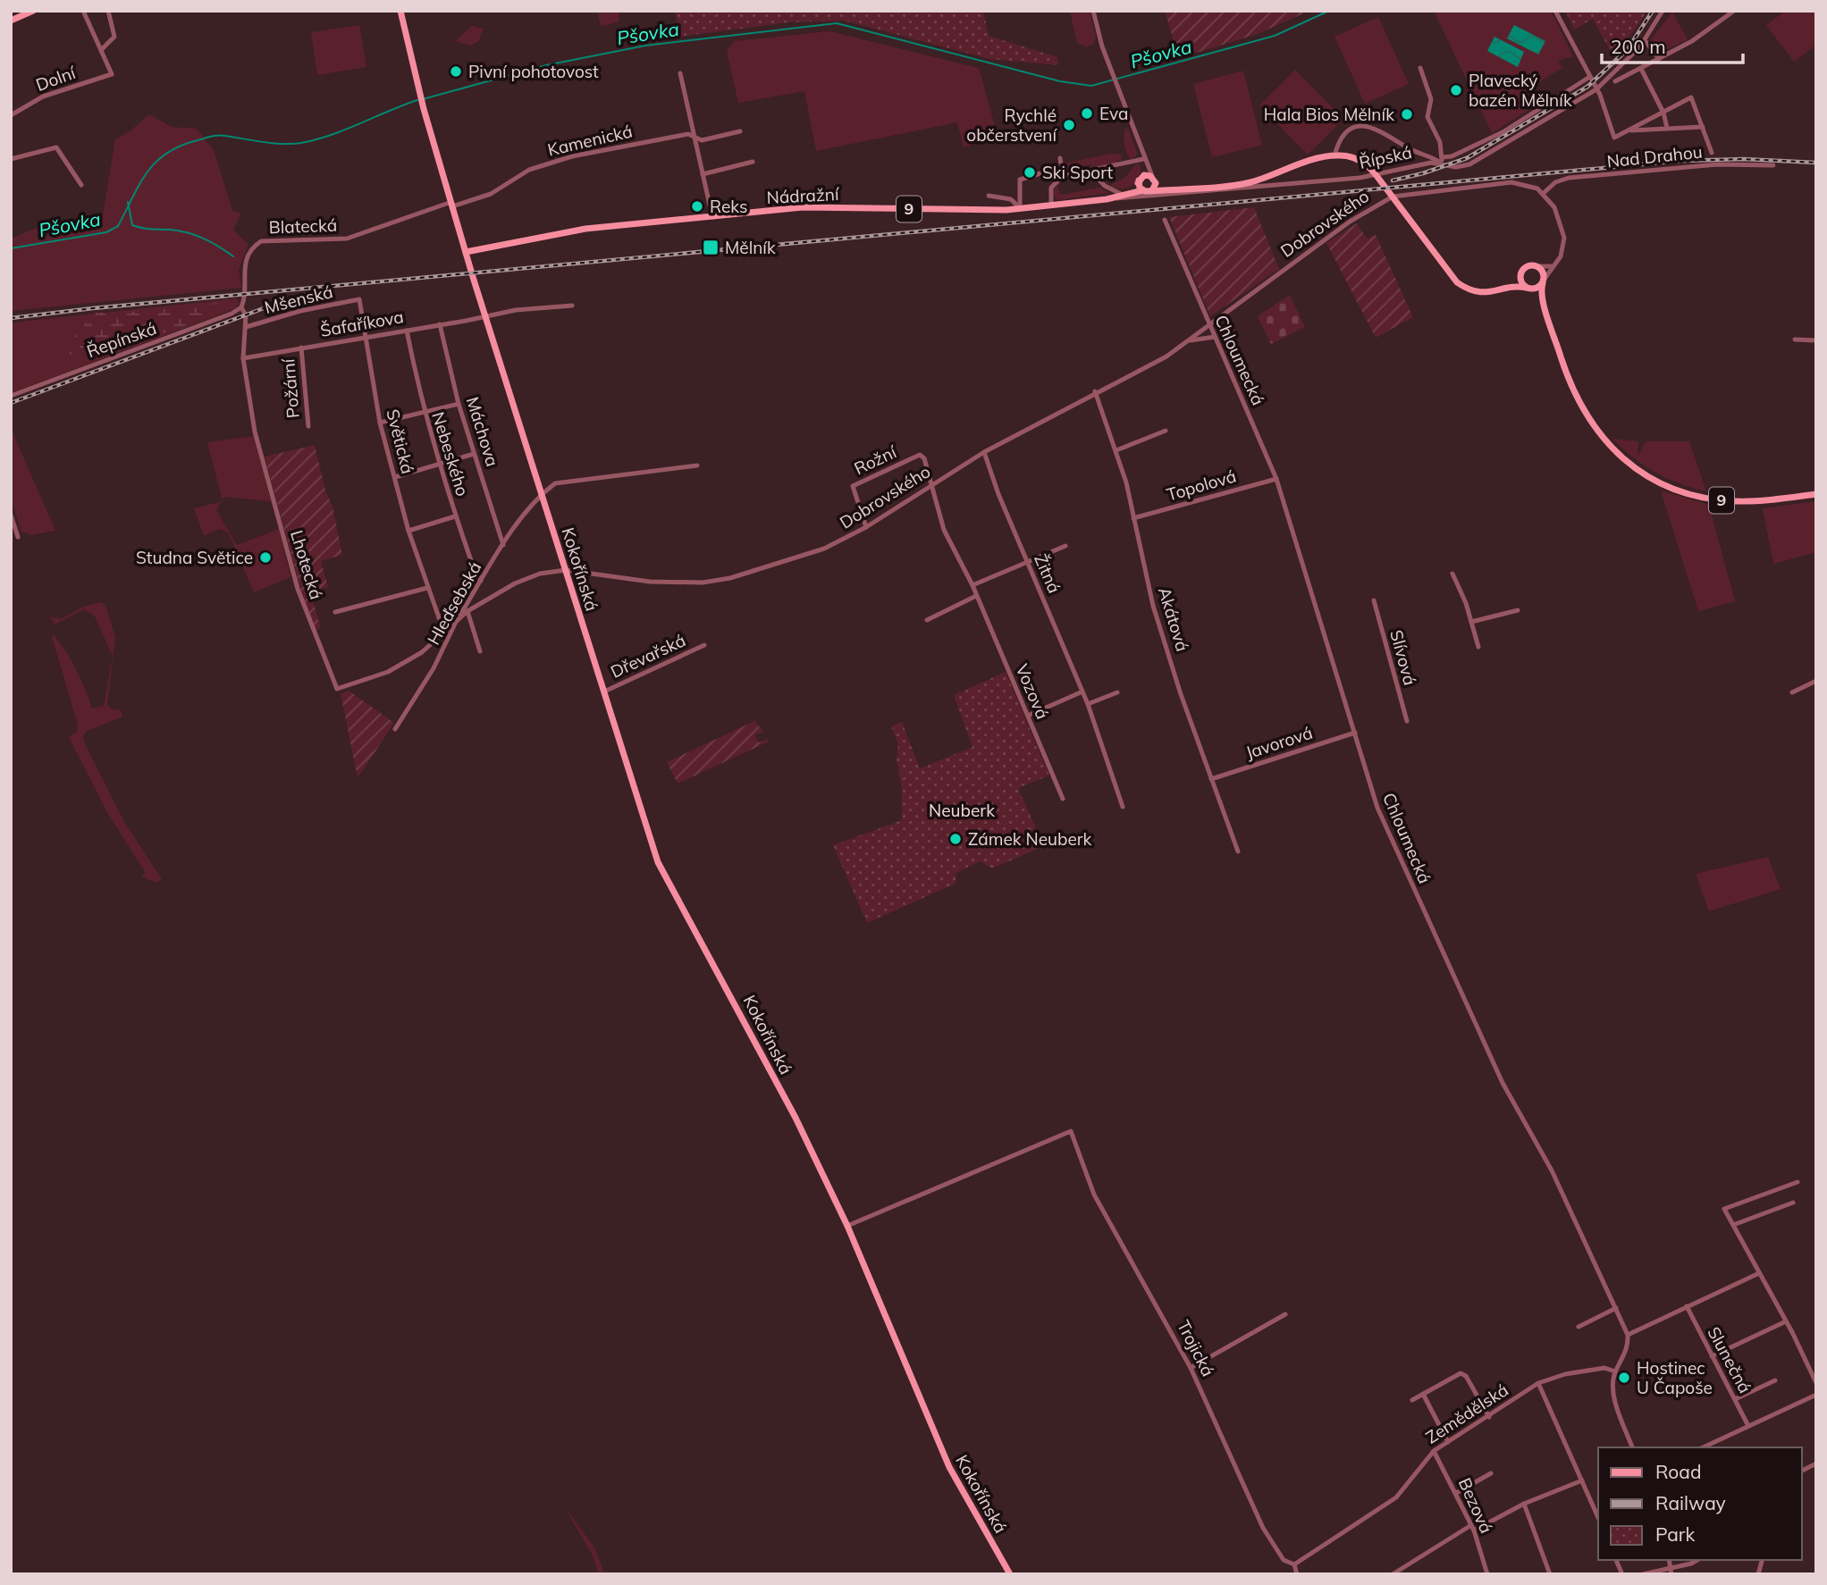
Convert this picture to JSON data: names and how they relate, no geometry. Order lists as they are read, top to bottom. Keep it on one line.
{"streets":{"main road":["Řípská","Nádražní","9","Kokořínská"],"street":["Dolní","Kamenická","Nad Drahou","Dobrovského","Blatecká","Mšenská","Šafaříkova","Řepínská","Chloumecká","Požární","Máchova","Světická","Nebeského","Rožní","Topolová","Lhotecká","Žitná","Hleďsebská","Akátová","Dřevařská","Slívová","Vozová","Javorová","Trojická","Slunečná","Zemědělská","Bezová"]},"crossings":[["Kamenická","Blatecká"],["Kamenická","Kokořínská"],["Nad Drahou","Dobrovského"],["Řípská","Nádražní"],["Řípská","9"],["Nádražní","9"],["Nádražní","Kokořínská"],["Dobrovského","Chloumecká"],["Dobrovského","Světická"],["Dobrovského","Rožní"],["Dobrovského","Lhotecká"],["Dobrovského","Kokořínská"],["Dobrovského","Žitná"],["Dobrovského","Hleďsebská"],["Dobrovského","Akátová"],["Dobrovského","Vozová"],["Blatecká","Řepínská"],["Blatecká","Lhotecká"],["Blatecká","Kokořínská"],["Mšenská","Světická"],["Mšenská","Lhotecká"],["Šafaříkova","Požární"],["Šafaříkova","Máchova"],["Šafaříkova","Světická"],["Šafaříkova","Nebeského"],["Šafaříkova","Lhotecká"],["Šafaříkova","Kokořínská"],["Řepínská","Lhotecká"],["Chloumecká","Topolová"],["Chloumecká","Javorová"],["Máchova","Hleďsebská"],["Světická","Lhotecká"],["Světická","Hleďsebská"],["Nebeského","Hleďsebská"],["Rožní","Vozová"],["Topolová","Akátová"],["Lhotecká","Hleďsebská"],["Kokořínská","Hleďsebská"],["Kokořínská","Dřevařská"],["Kokořínská","Trojická"],["Akátová","Javorová"],["Trojická","Zemědělská"],["Zemědělská","Bezová"]],"water":["Pšovka"],"parks":["Neuberk"],"places":{"other":["Pivní pohotovost","Plavecký bazén Mělník","Eva","Hala Bios Mělník","Rychlé občerstvení","Ski Sport","Reks","Studna Světice","Zámek Neuberk","Hostinec U Čapoše"],"transit":["Mělník"]},"legend":["Road","Railway","Park"],"scale_bar":"200 m"}
